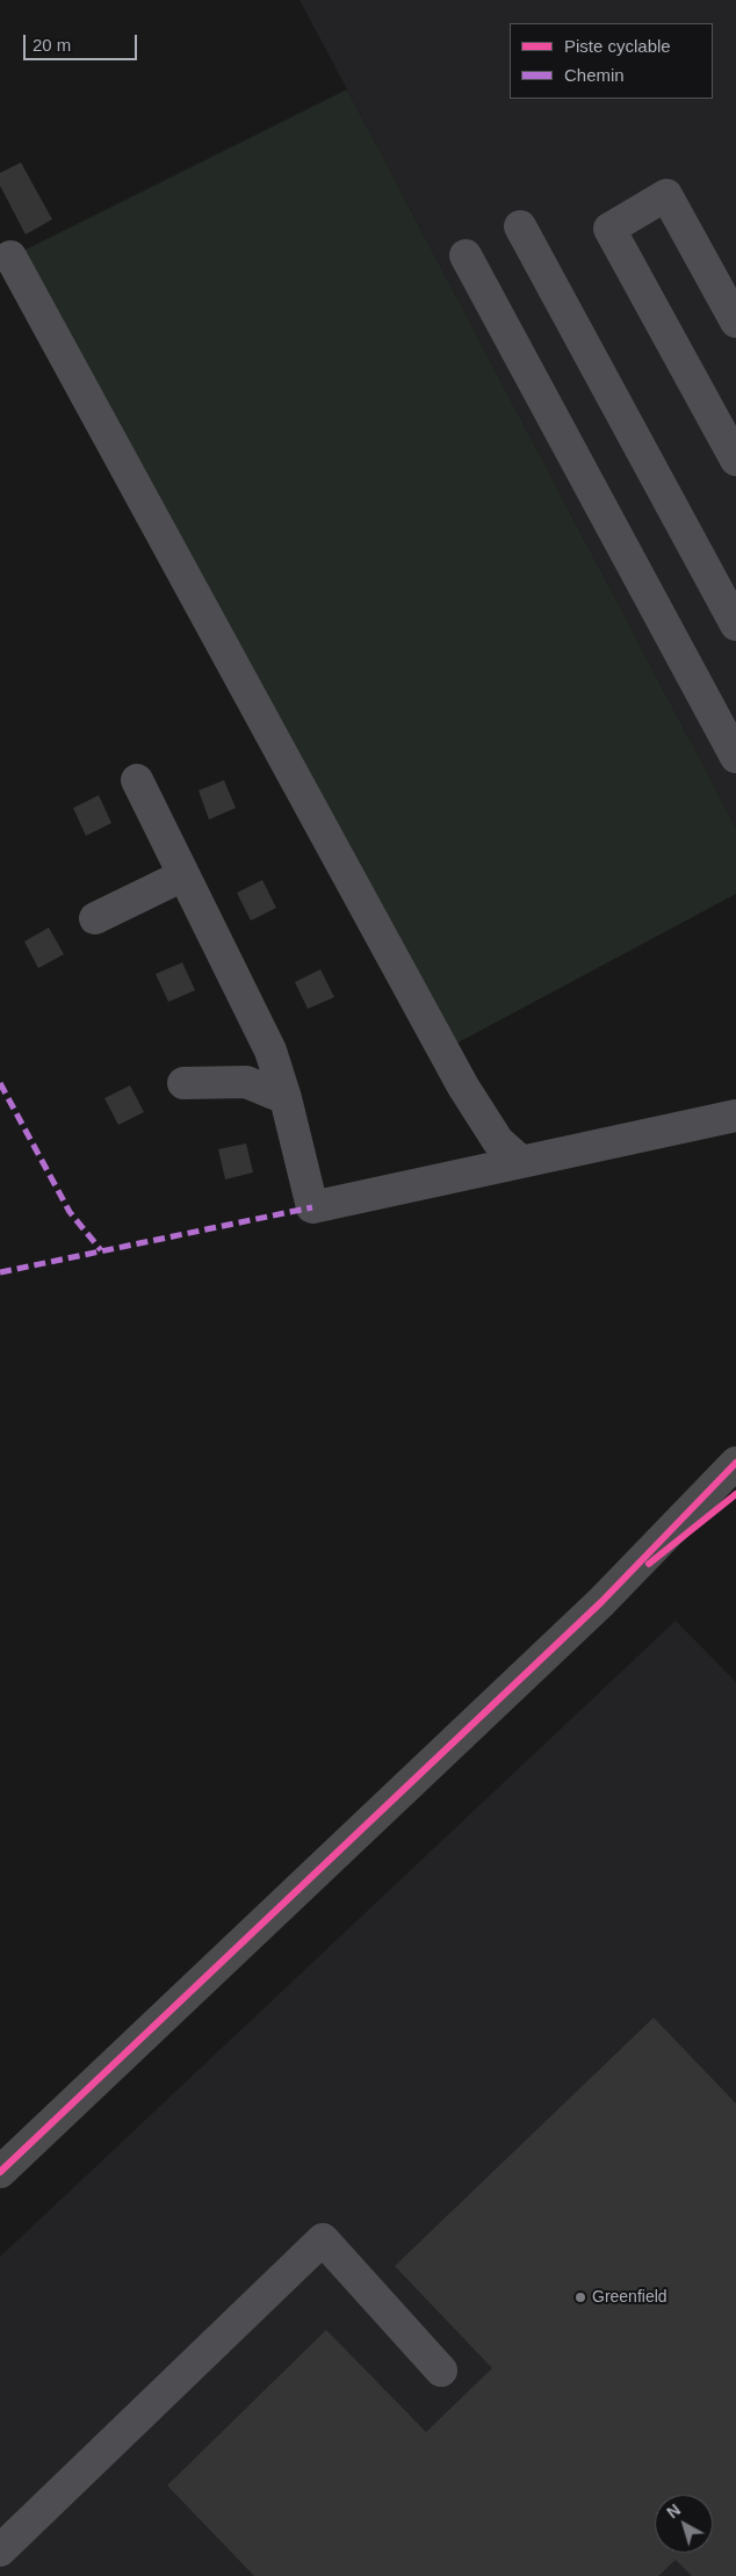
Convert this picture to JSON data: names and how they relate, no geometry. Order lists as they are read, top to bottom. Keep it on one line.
{"places":["Greenfield"],"legend":["Piste cyclable","Chemin"],"scale_bar":"20 m","north":"top left"}
